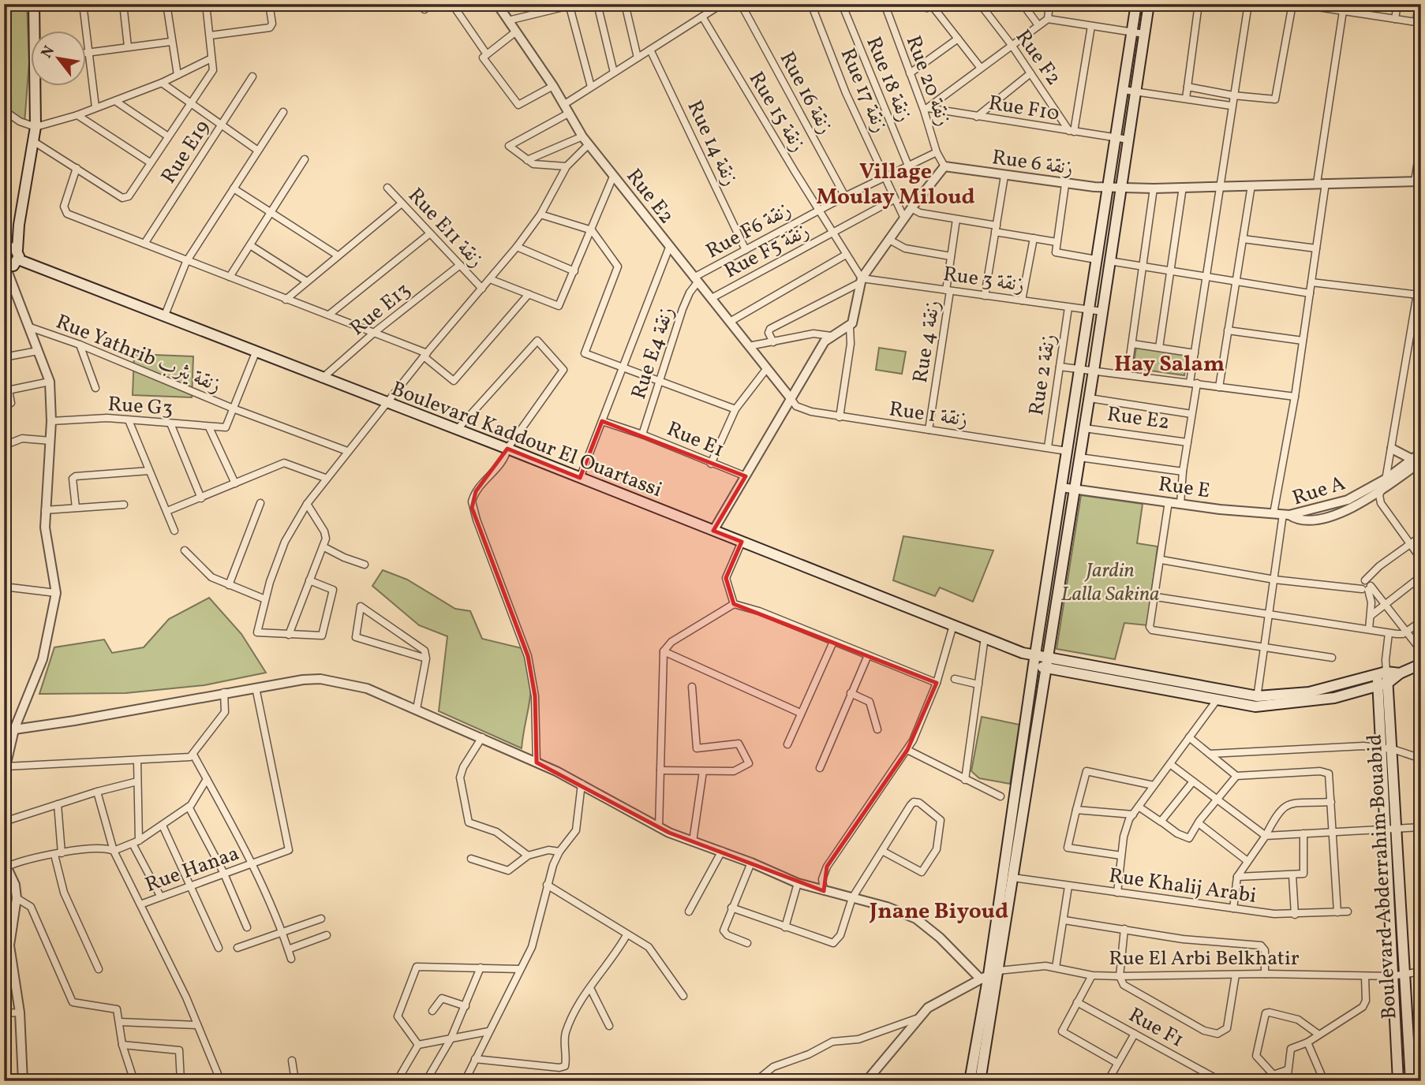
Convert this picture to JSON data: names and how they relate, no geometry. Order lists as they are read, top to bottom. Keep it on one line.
{"streets":{"main road":["Boulevard Kaddour El Ouartassi","Boulevard Abderrahim Bouabid"],"street":["Rue F2","Rue 18 زنقة","Rue 20 زنقة","Rue 17 زنقة","Rue 16 زنقة","Rue F10","Rue 15 زنقة","Rue 14 زنقة","Rue E19","Rue 6 زنقة","Rue E2","Rue E11 زنقة","Rue F6 زنقة","Rue F5 زنقة","Rue 3 زنقة","Rue E13","Rue 4 زنقة","Rue Yathrib زنقة يثرب","Rue E4 زنقة","Rue 2 زنقة","Rue G3","Rue 1 زنقة","Rue E1","Rue E","Rue A","Rue Hanaa","Rue Khalij Arabi","Rue El Arbi Belkhatir","Rue F1"]},"crossings":[["Rue F2","Rue F10"],["Rue 18 زنقة","Rue F6 زنقة"],["Rue 20 زنقة","Rue F10"],["Rue 20 زنقة","Rue 6 زنقة"],["Rue 20 زنقة","Rue F6 زنقة"],["Rue 17 زنقة","Rue F6 زنقة"],["Rue 17 زنقة","Rue F5 زنقة"],["Rue 16 زنقة","Rue F6 زنقة"],["Rue 15 زنقة","Rue F6 زنقة"],["Rue 15 زنقة","Rue F5 زنقة"],["Rue 15 زنقة","Rue 3 زنقة"],["Rue 14 زنقة","Rue F6 زنقة"],["Rue E2","Rue F6 زنقة"],["Rue E2","Rue F5 زنقة"],["Rue E2","Rue E4 زنقة"],["Rue E2","Rue 1 زنقة"],["Rue E11 زنقة","Rue E13"],["Rue F6 زنقة","Rue E4 زنقة"],["Rue 3 زنقة","Rue 4 زنقة"],["Rue 3 زنقة","Rue 2 زنقة"],["Rue E13","Boulevard Kaddour El Ouartassi"],["Rue 4 زنقة","Rue 1 زنقة"],["Rue Yathrib زنقة يثرب","Rue G3"],["Rue E4 زنقة","Rue E1"],["Rue 2 زنقة","Rue 1 زنقة"],["Rue E","Rue A"],["Boulevard Abderrahim Bouabid","Rue El Arbi Belkhatir"]],"districts":["Village Moulay Miloud","Hay Salam","Jnane Biyoud"],"parks":["Jardin Lalla Sakina"],"north":"top left"}
